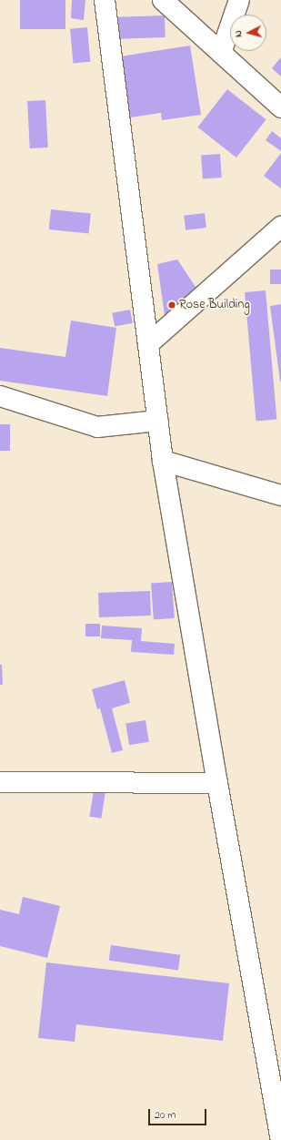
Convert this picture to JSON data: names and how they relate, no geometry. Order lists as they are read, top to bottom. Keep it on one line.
{"places":["Rose Building"],"scale_bar":"20 m","north":"left"}
